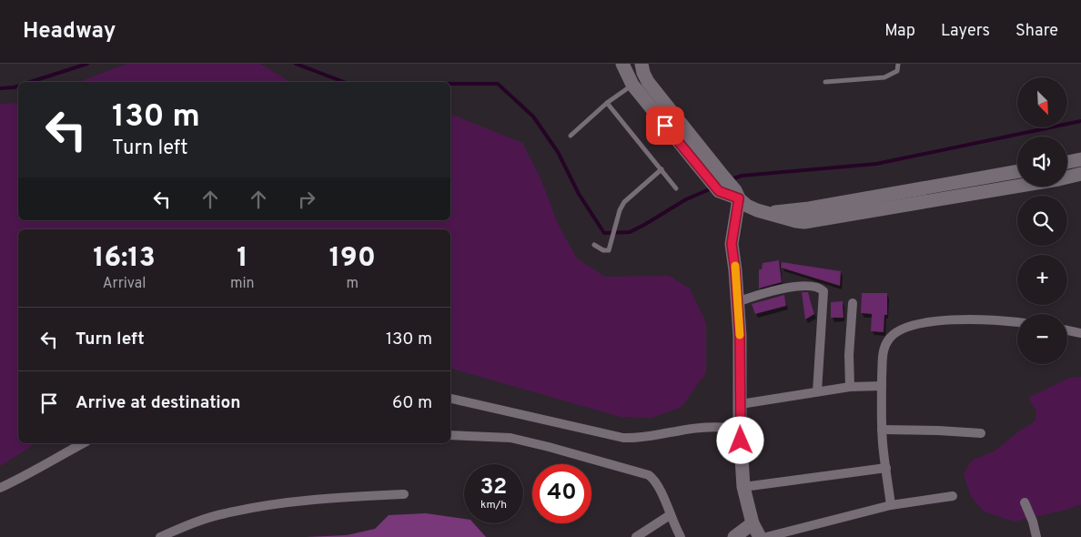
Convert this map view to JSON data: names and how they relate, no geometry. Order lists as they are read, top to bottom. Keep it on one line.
{"north":"bottom right","page":{"header":"Headway","nav":["Map","Layers","Share"],"map_buttons":["+","−"],"turn":["130 m","Turn left"],"eta":["16:13","Arrival","1","min","190","m"],"list":[{"name":"Turn left","value":"130 m"},{"name":"Arrive at destination","value":"60 m"}],"speed":"32 km/h","limit":"40"}}
